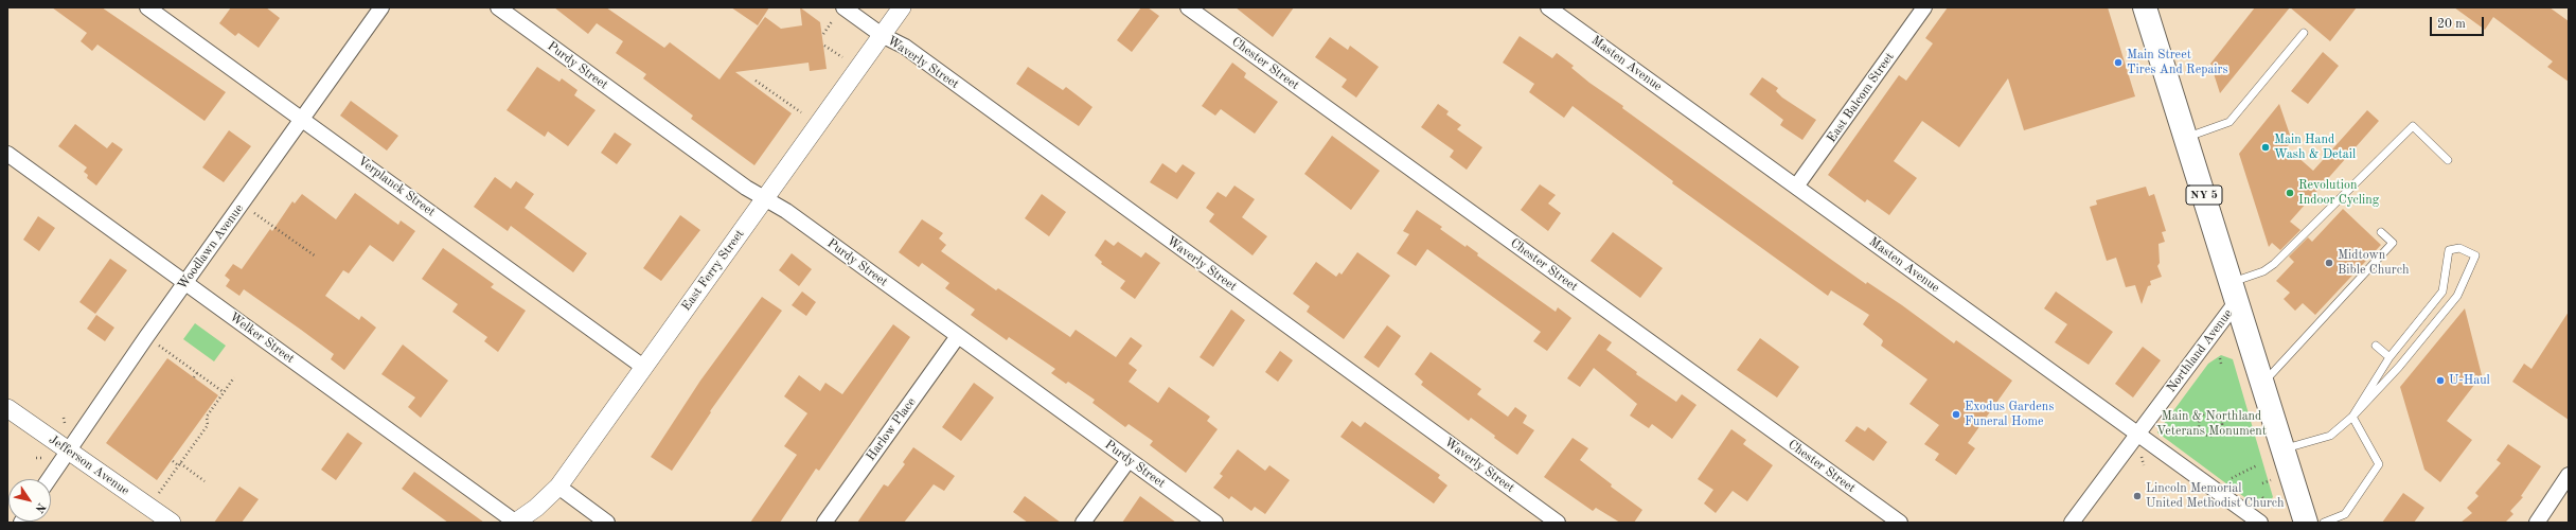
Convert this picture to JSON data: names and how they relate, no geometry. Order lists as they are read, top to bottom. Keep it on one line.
{"streets":{"main road":["NY 5"],"street":["Waverly Street","Chester Street","Masten Avenue","Purdy Street","East Balcom Street","Verplanck Street","Woodlawn Avenue","East Ferry Street","Welker Street","Northland Avenue","Harlow Place","Jefferson Avenue"]},"crossings":[["Waverly Street","East Ferry Street"],["Masten Avenue","East Balcom Street"],["Masten Avenue","Northland Avenue"],["Purdy Street","East Ferry Street"],["Purdy Street","Harlow Place"],["Verplanck Street","Woodlawn Avenue"],["Verplanck Street","East Ferry Street"],["NY 5","Northland Avenue"],["Woodlawn Avenue","Welker Street"],["Woodlawn Avenue","Jefferson Avenue"],["East Ferry Street","Welker Street"]],"parks":["Main & Northland Veterans Monument"],"places":["Main Street Tires And Repairs","Main Hand Wash & Detail","Revolution Indoor Cycling","Midtown Bible Church","U-Haul","Exodus Gardens Funeral Home","Lincoln Memorial United Methodist Church"],"scale_bar":"20 m","north":"bottom right"}
